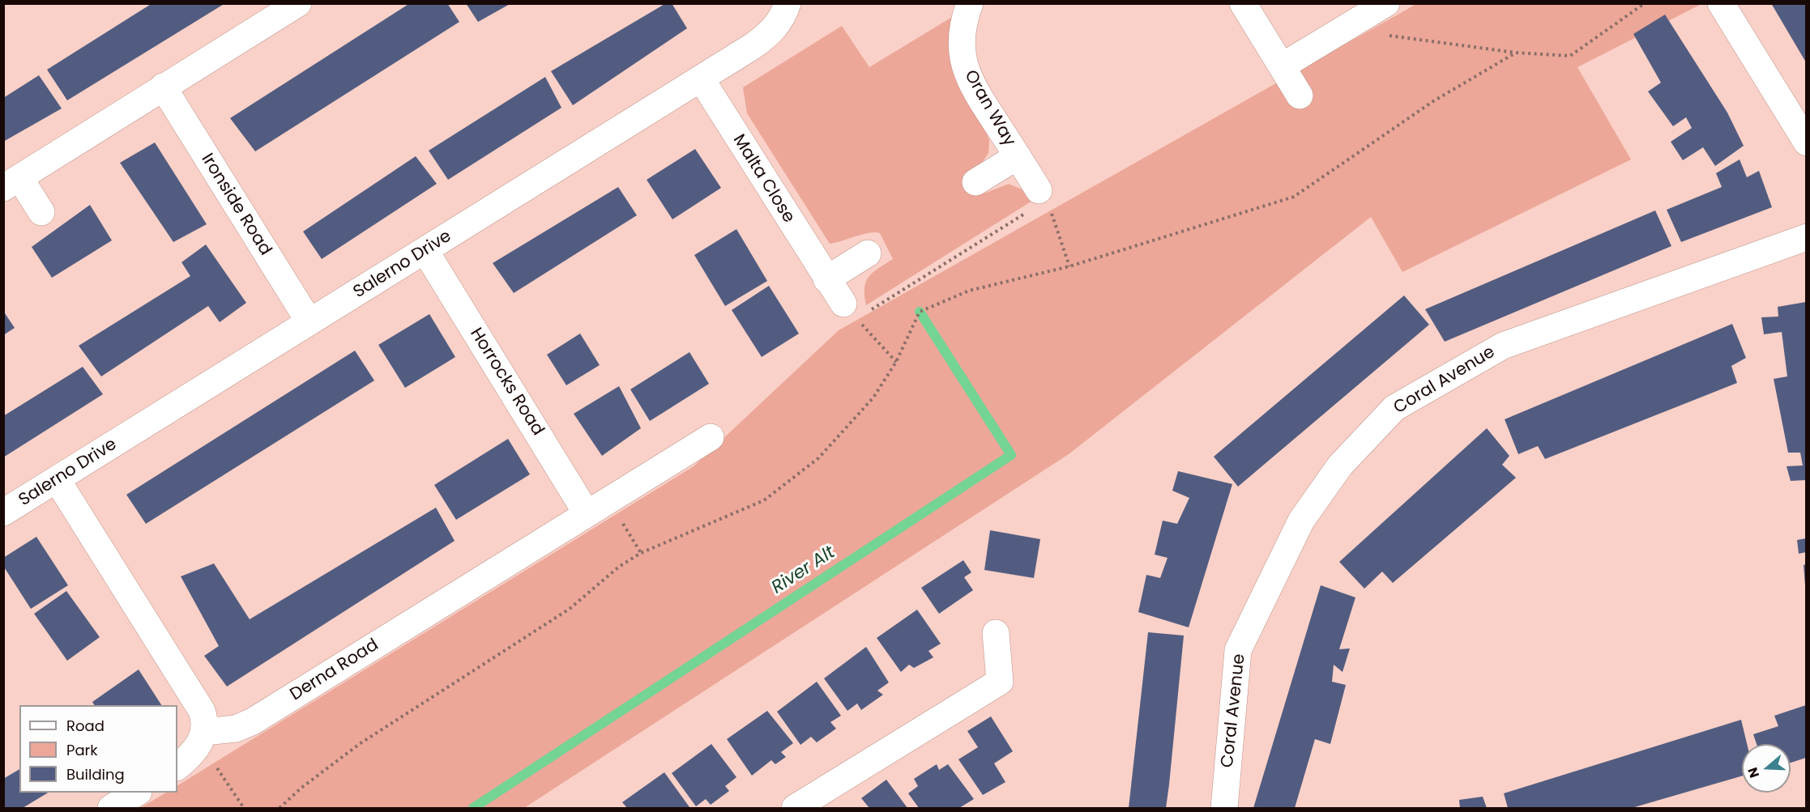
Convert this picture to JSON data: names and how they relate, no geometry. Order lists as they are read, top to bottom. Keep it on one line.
{"streets":{"street":["Oran Way","Malta Close","Ironside Road","Salerno Drive","Coral Avenue","Horrocks Road","Derna Road"]},"crossings":[["Malta Close","Salerno Drive"],["Ironside Road","Salerno Drive"],["Salerno Drive","Horrocks Road"],["Horrocks Road","Derna Road"]],"water":["River Alt"],"legend":["Road","Park","Building"],"north":"left"}
